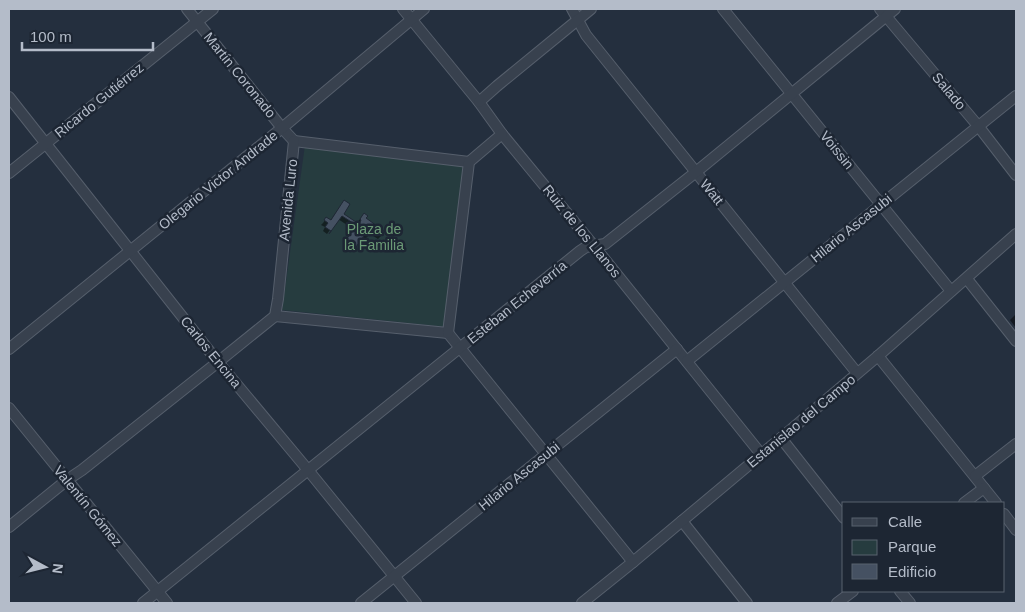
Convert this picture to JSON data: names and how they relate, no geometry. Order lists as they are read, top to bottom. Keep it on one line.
{"streets":{"street":["Martín Coronado","Salado","Ricardo Gutiérrez","Voissin","Olegario Victor Andrade","Watt","Avenida Luro","Hilario Ascasubi","Ruiz de los Llanos","Esteban Echeverría","Carlos Encina","Estanislao del Campo","Valentín Gómez"]},"crossings":[["Martín Coronado","Ricardo Gutiérrez"],["Martín Coronado","Olegario Victor Andrade"],["Martín Coronado","Avenida Luro"],["Salado","Hilario Ascasubi"],["Salado","Esteban Echeverría"],["Ricardo Gutiérrez","Carlos Encina"],["Voissin","Hilario Ascasubi"],["Voissin","Esteban Echeverría"],["Voissin","Estanislao del Campo"],["Olegario Victor Andrade","Ruiz de los Llanos"],["Olegario Victor Andrade","Carlos Encina"],["Watt","Hilario Ascasubi"],["Watt","Esteban Echeverría"],["Watt","Estanislao del Campo"],["Hilario Ascasubi","Ruiz de los Llanos"],["Hilario Ascasubi","Carlos Encina"],["Ruiz de los Llanos","Esteban Echeverría"],["Ruiz de los Llanos","Estanislao del Campo"],["Esteban Echeverría","Carlos Encina"],["Esteban Echeverría","Valentín Gómez"]],"parks":["Plaza de la Familia"],"legend":["Calle","Parque","Edificio"],"scale_bar":"100 m","north":"right"}
